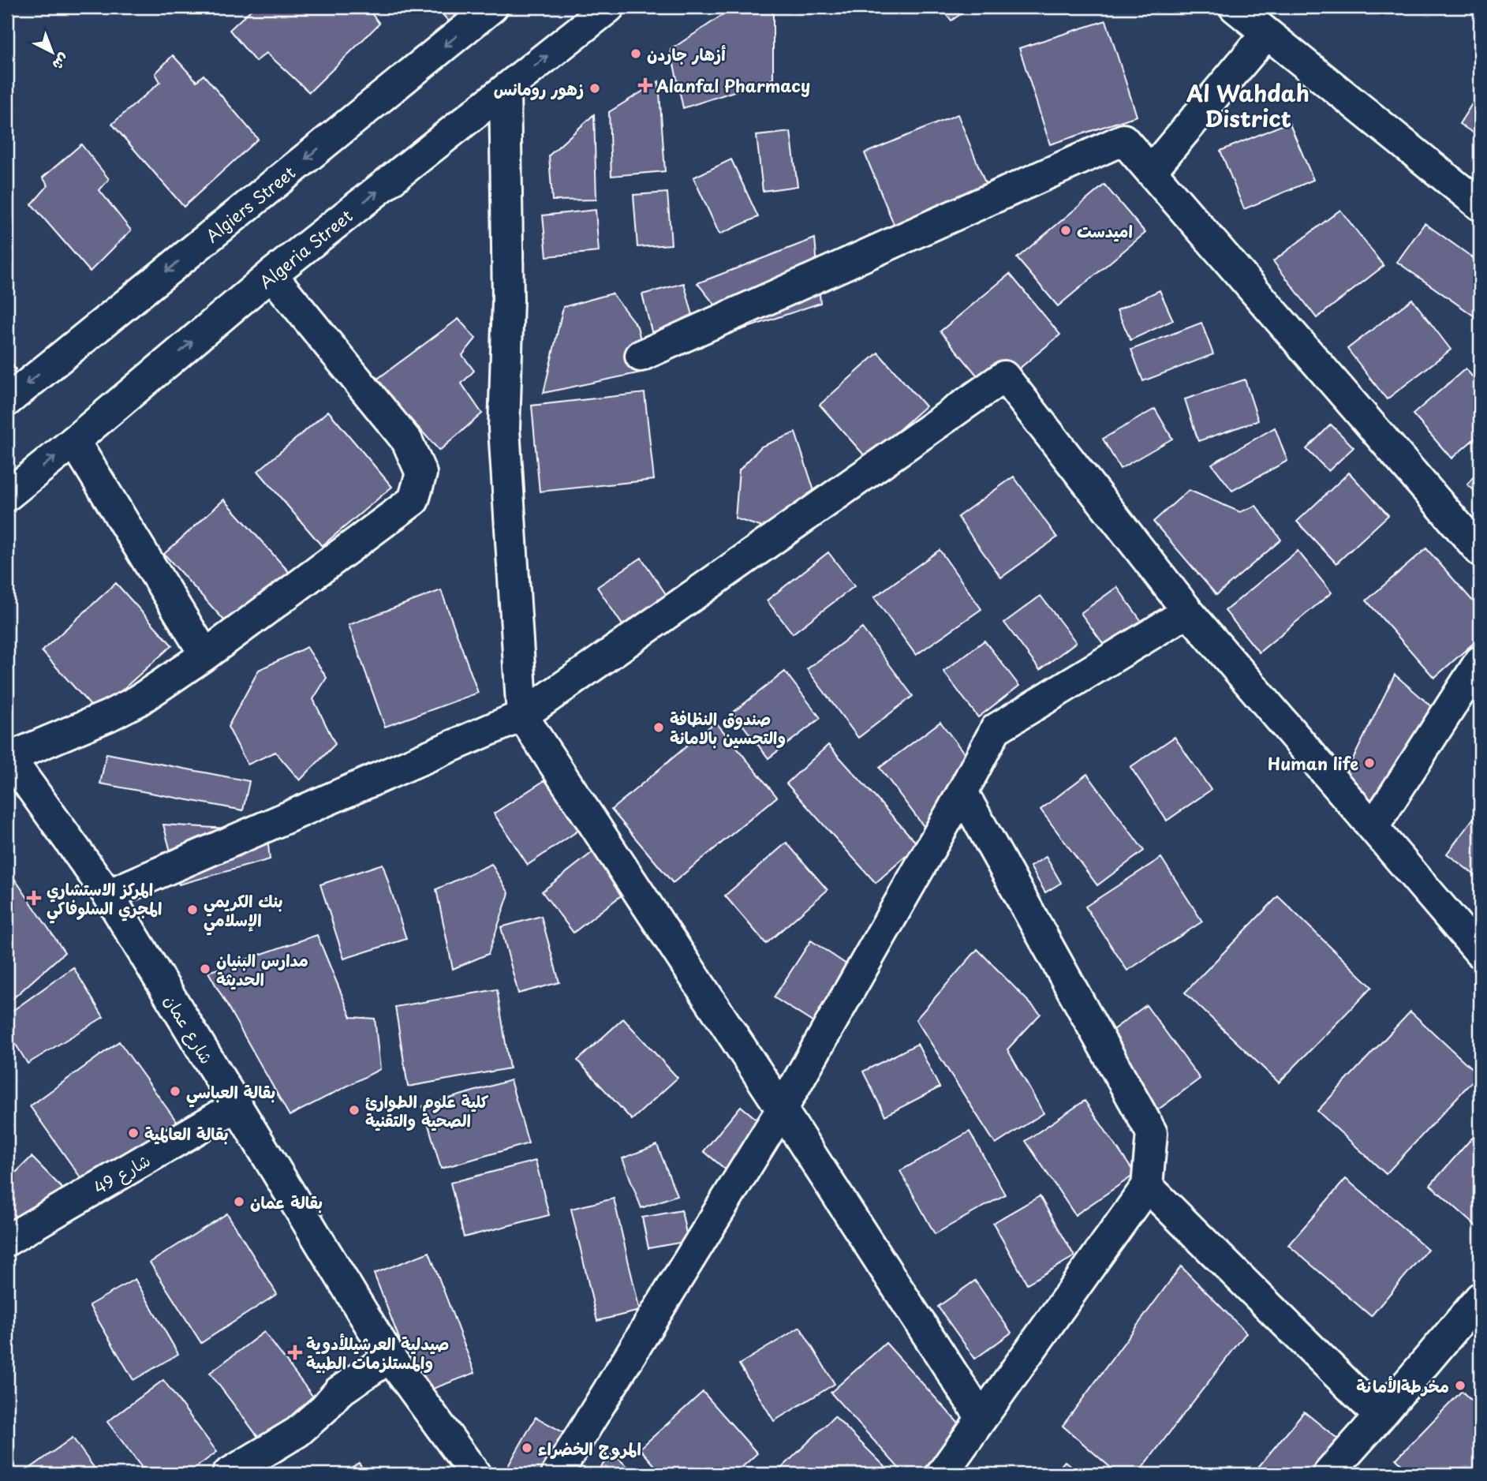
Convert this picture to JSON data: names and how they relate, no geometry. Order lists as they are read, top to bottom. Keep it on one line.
{"streets":{"street":["Algiers Street","Algeria Street","شارع عمان","شارع 49"]},"crossings":[["شارع عمان","شارع 49"]],"one_way":["Algiers Street","Algeria Street"],"districts":["Al Wahdah District"],"places":{"other":["أزهار جاردن","زهور رومانس","اميدست","صندوق النظافة والتحسين بالامانة","Human life","بنك الكريمي الإسلامي","مدارس البنيان الحديثة","بقالة العباسي","كلية علوم الطوارئ الصحية والتقنية","بقالة العالمية","بقالة عمان","مخرطةالأمانة","المروج الخضراء"],"health":["Alanfal Pharmacy","المركز الاستشاري المجري السلوفاكي","صيدلية العرشيللأدوية والمستلزمات الطبية"]},"north":"bottom right"}
